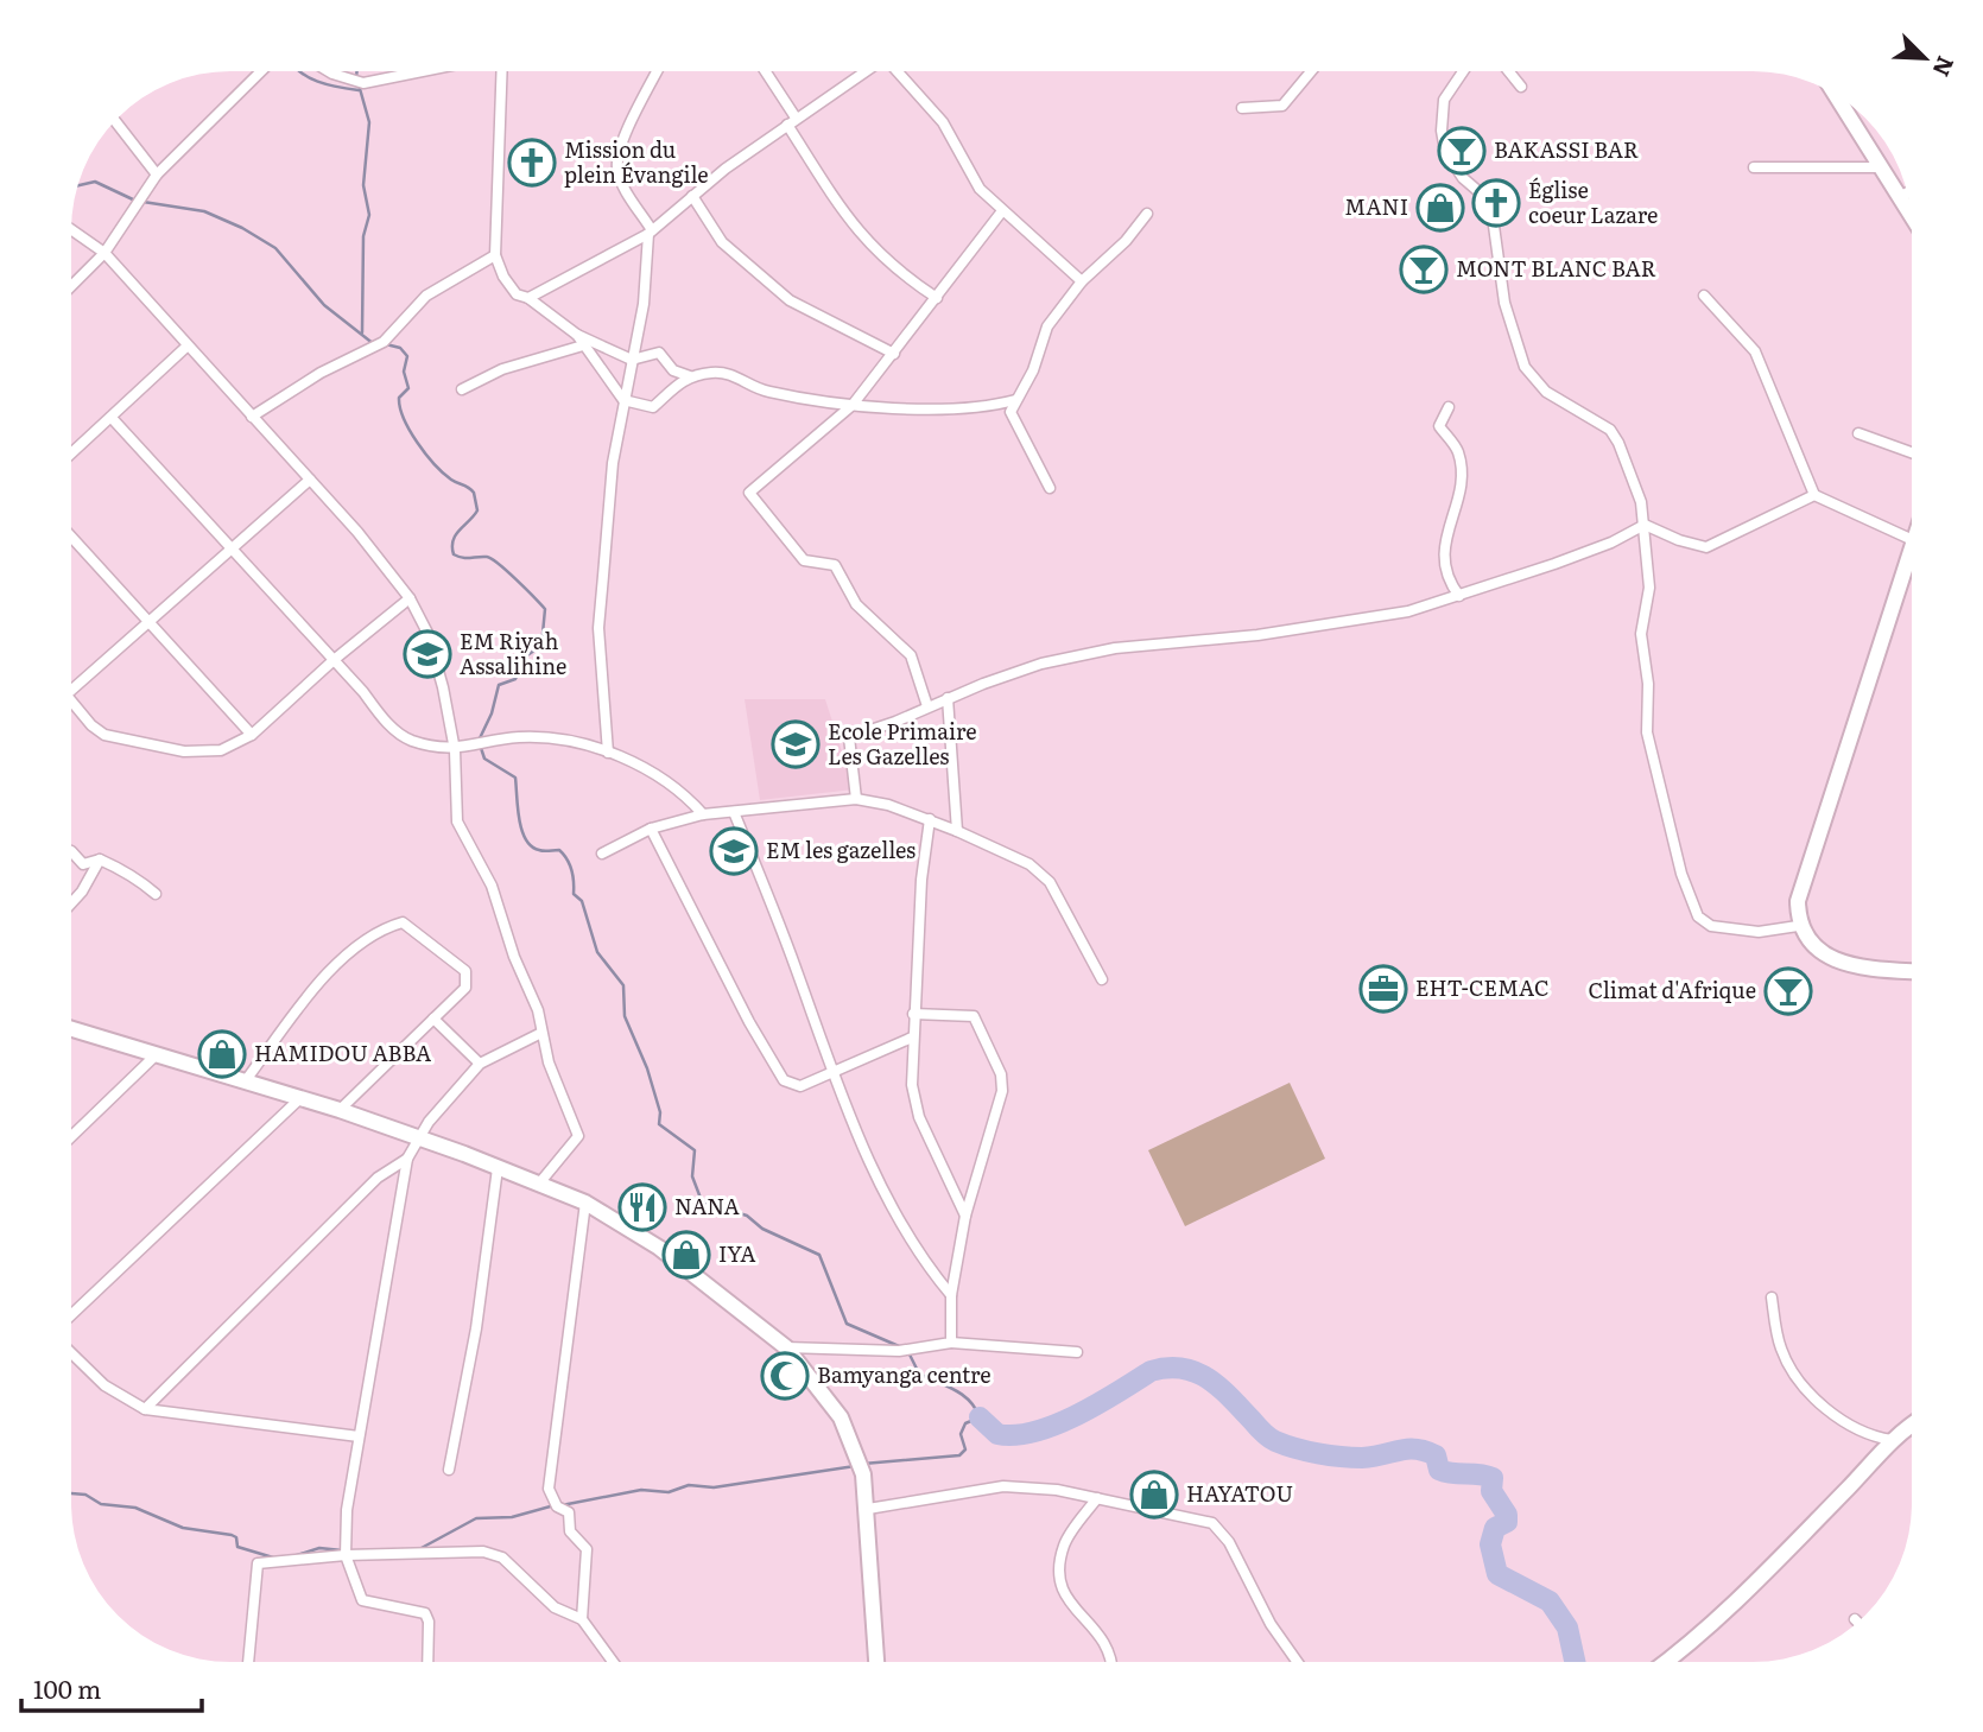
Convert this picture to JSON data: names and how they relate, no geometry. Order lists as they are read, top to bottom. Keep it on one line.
{"places":{"bar":["BAKASSI BAR","MONT BLANC BAR","Climat d'Afrique"],"church":["Mission du plein Évangile","Église coeur Lazare"],"shop":["MANI","HAMIDOU ABBA","IYA","HAYATOU"],"school or university":["EM Riyah Assalihine","Ecole Primaire Les Gazelles","EM les gazelles"],"office":["EHT-CEMAC"],"restaurant":["NANA"],"mosque":["Bamyanga centre"]},"scale_bar":"100 m","north":"bottom right"}
